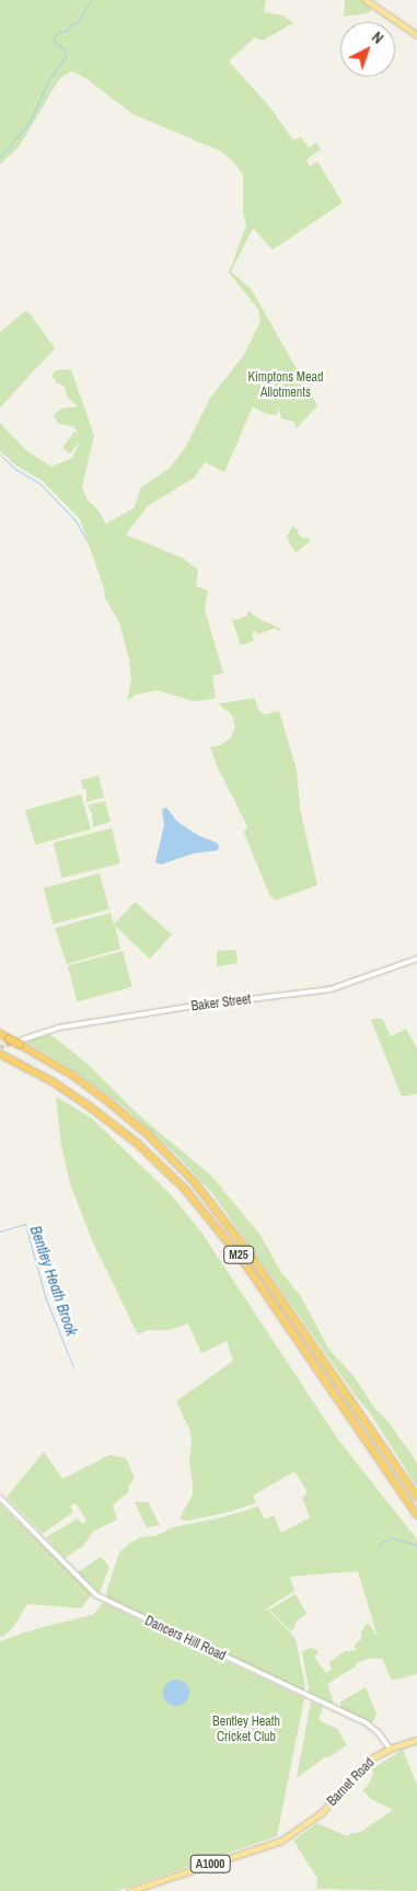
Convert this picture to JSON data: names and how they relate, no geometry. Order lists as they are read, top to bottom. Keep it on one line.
{"streets":{"highway":["M25"],"main road":["Barnet Road","A1000"],"street":["Baker Street","Dancers Hill Road"]},"crossings":[["Baker Street","M25"],["Dancers Hill Road","Barnet Road"]],"water":["Bentley Heath Brook"],"parks":["Kimptons Mead Allotments","Bentley Heath Cricket Club"],"north":"top right"}
